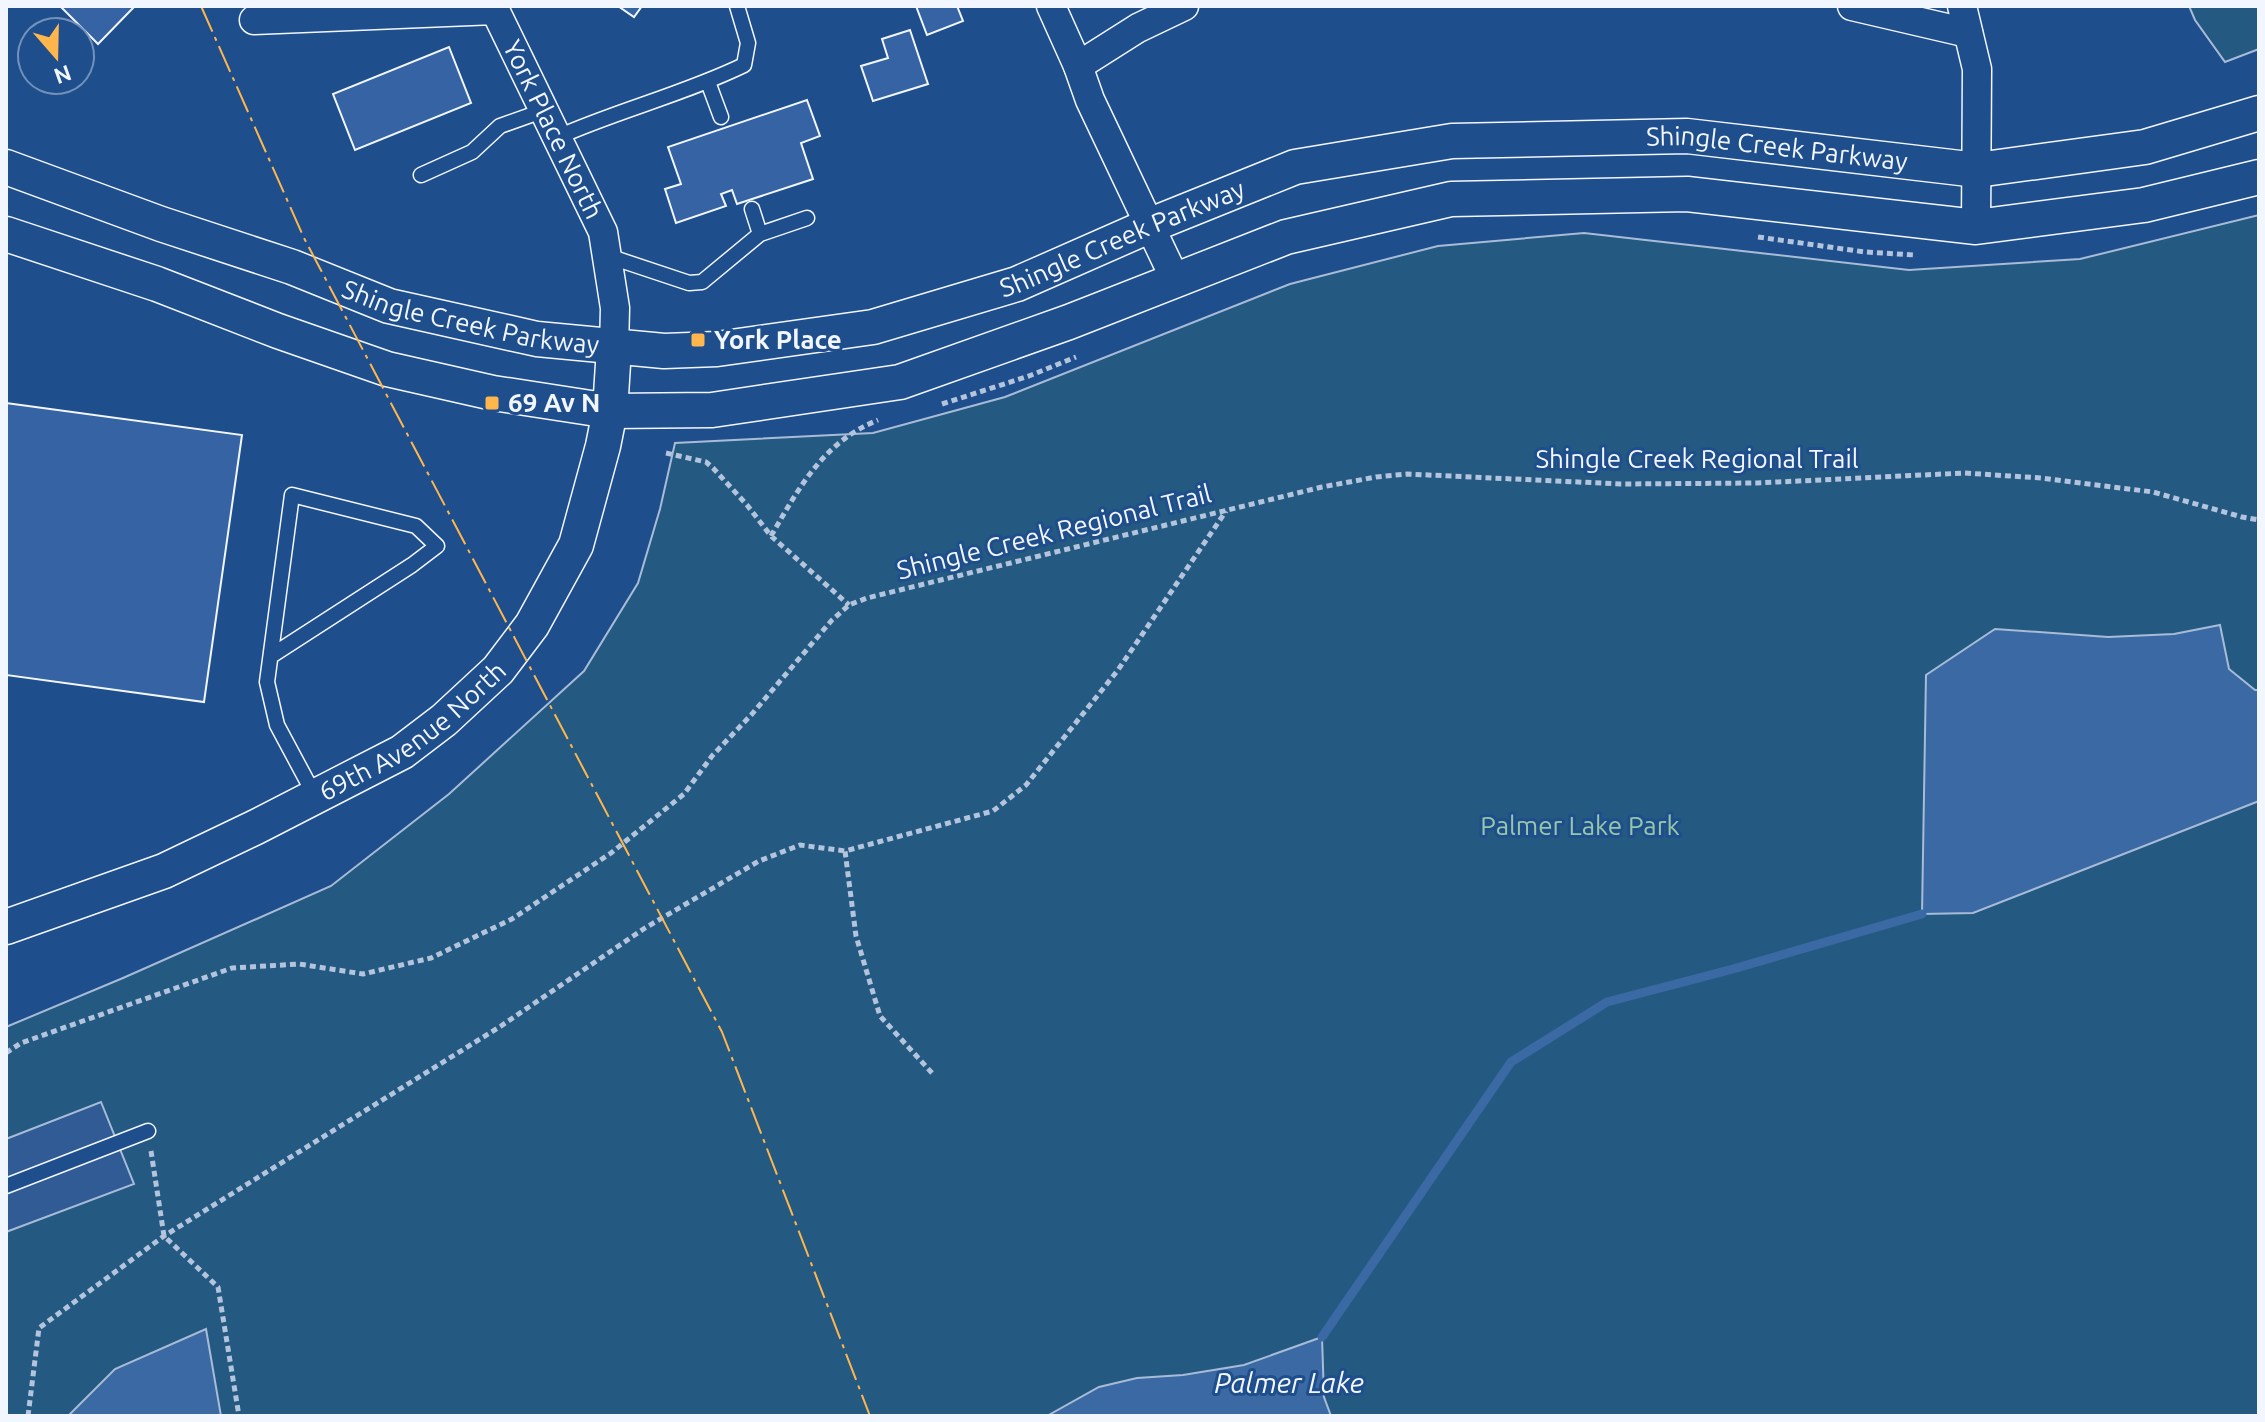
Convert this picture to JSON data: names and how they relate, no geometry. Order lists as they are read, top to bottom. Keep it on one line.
{"streets":{"street":["York Place North","Shingle Creek Parkway","69th Avenue North"],"path":["Shingle Creek Regional Trail"]},"crossings":[["York Place North","Shingle Creek Parkway"],["York Place North","69th Avenue North"],["Shingle Creek Parkway","69th Avenue North"]],"water":["Palmer Lake"],"parks":["Palmer Lake Park"],"places":{"transit":["York Place","69 Av N"]},"north":"bottom"}
